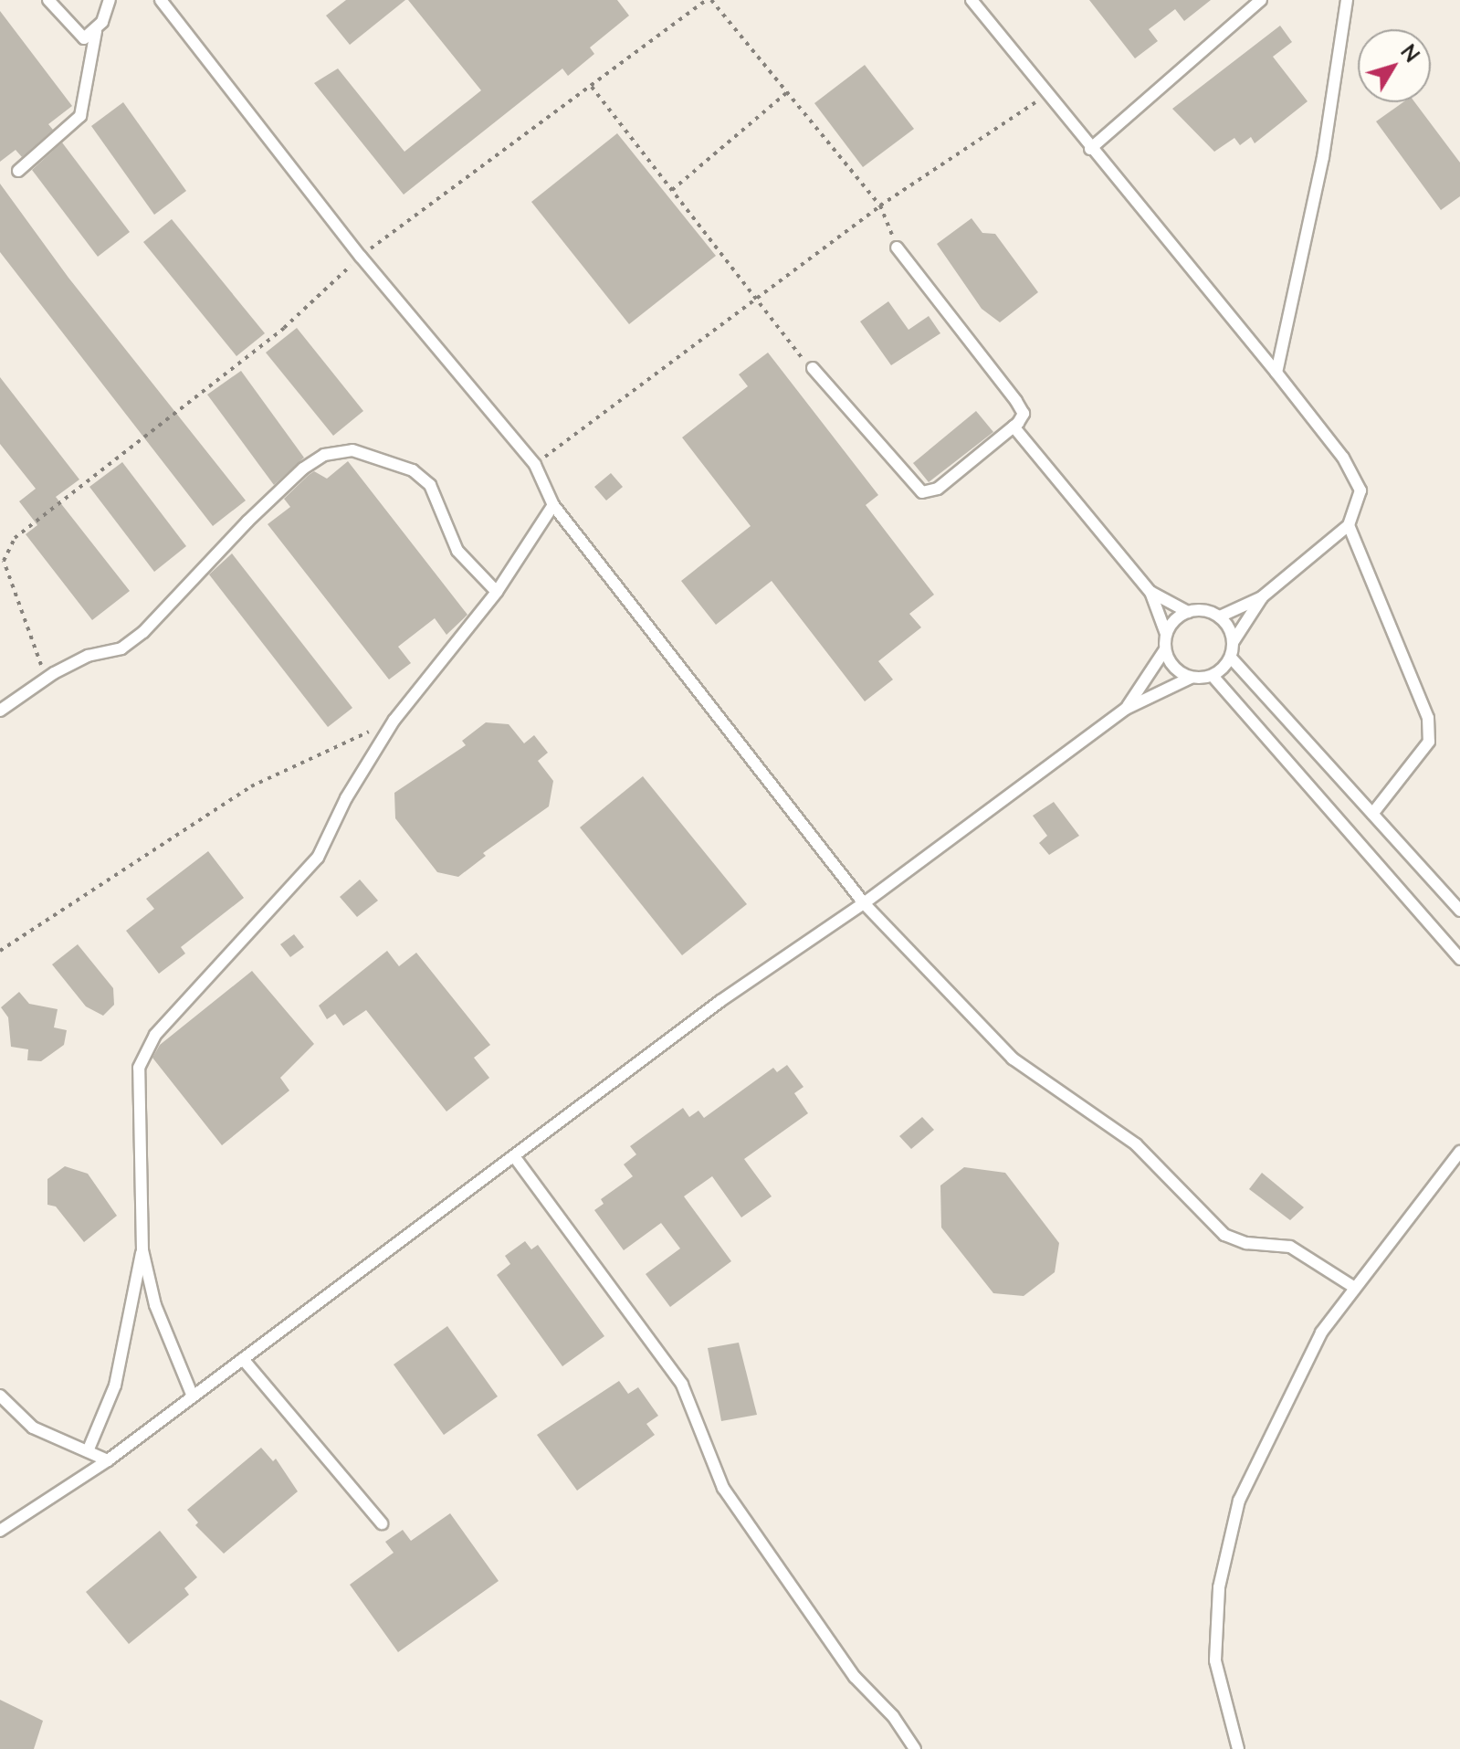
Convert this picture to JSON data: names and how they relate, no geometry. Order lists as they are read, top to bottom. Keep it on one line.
{"north":"top right"}
